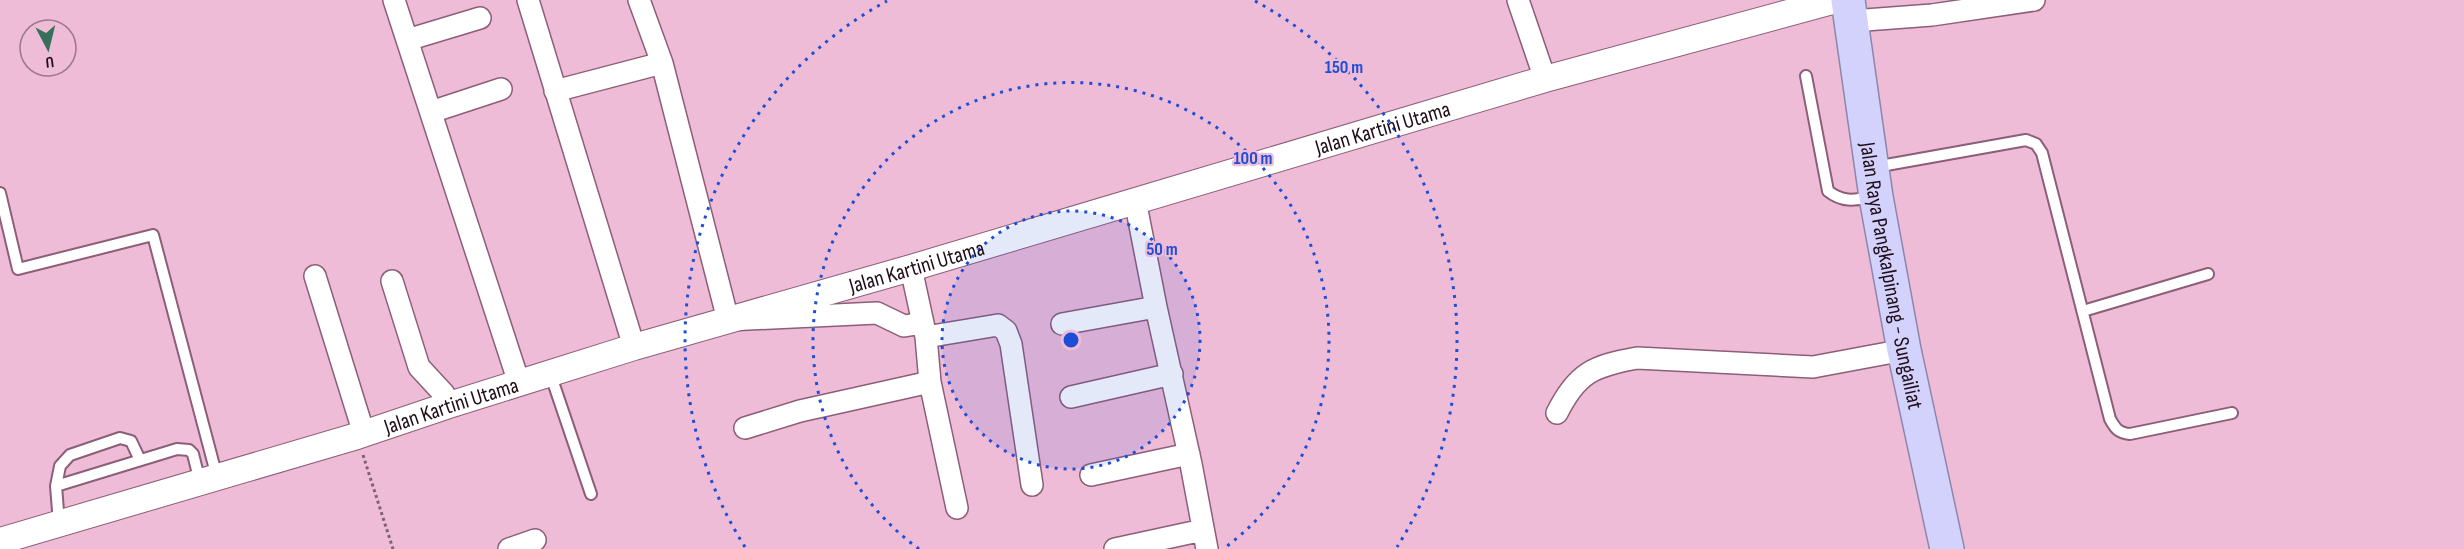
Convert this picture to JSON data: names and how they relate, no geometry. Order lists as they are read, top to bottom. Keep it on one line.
{"streets":{"highway":["Jalan Raya Pangkalpinang - Sungailiat"],"street":["Jalan Kartini Utama"]},"crossings":[["Jalan Kartini Utama","Jalan Raya Pangkalpinang - Sungailiat"]],"north":"bottom","rings":["150 m","100 m","50 m"]}
